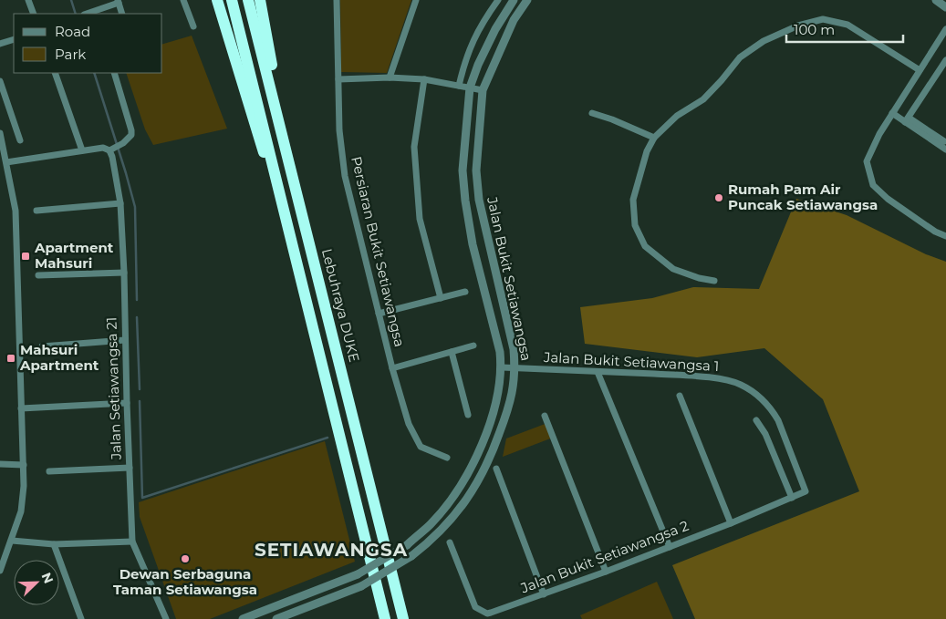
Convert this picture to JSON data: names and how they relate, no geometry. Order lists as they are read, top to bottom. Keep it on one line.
{"streets":{"highway":["Lebuhraya DUKE"],"street":["Persiaran Bukit Setiawangsa","Jalan Bukit Setiawangsa","Jalan Bukit Setiawangsa 1","Jalan Setiawangsa 21","Jalan Bukit Setiawangsa 2"]},"crossings":[["Jalan Bukit Setiawangsa","Jalan Bukit Setiawangsa 1"],["Jalan Bukit Setiawangsa 1","Jalan Bukit Setiawangsa 2"]],"districts":["SETIAWANGSA"],"places":{"other":["Rumah Pam Air Puncak Setiawangsa","Dewan Serbaguna Taman Setiawangsa"],"transit":["Apartment Mahsuri","Mahsuri Apartment"]},"legend":["Road","Park"],"scale_bar":"100 m","north":"top right"}
